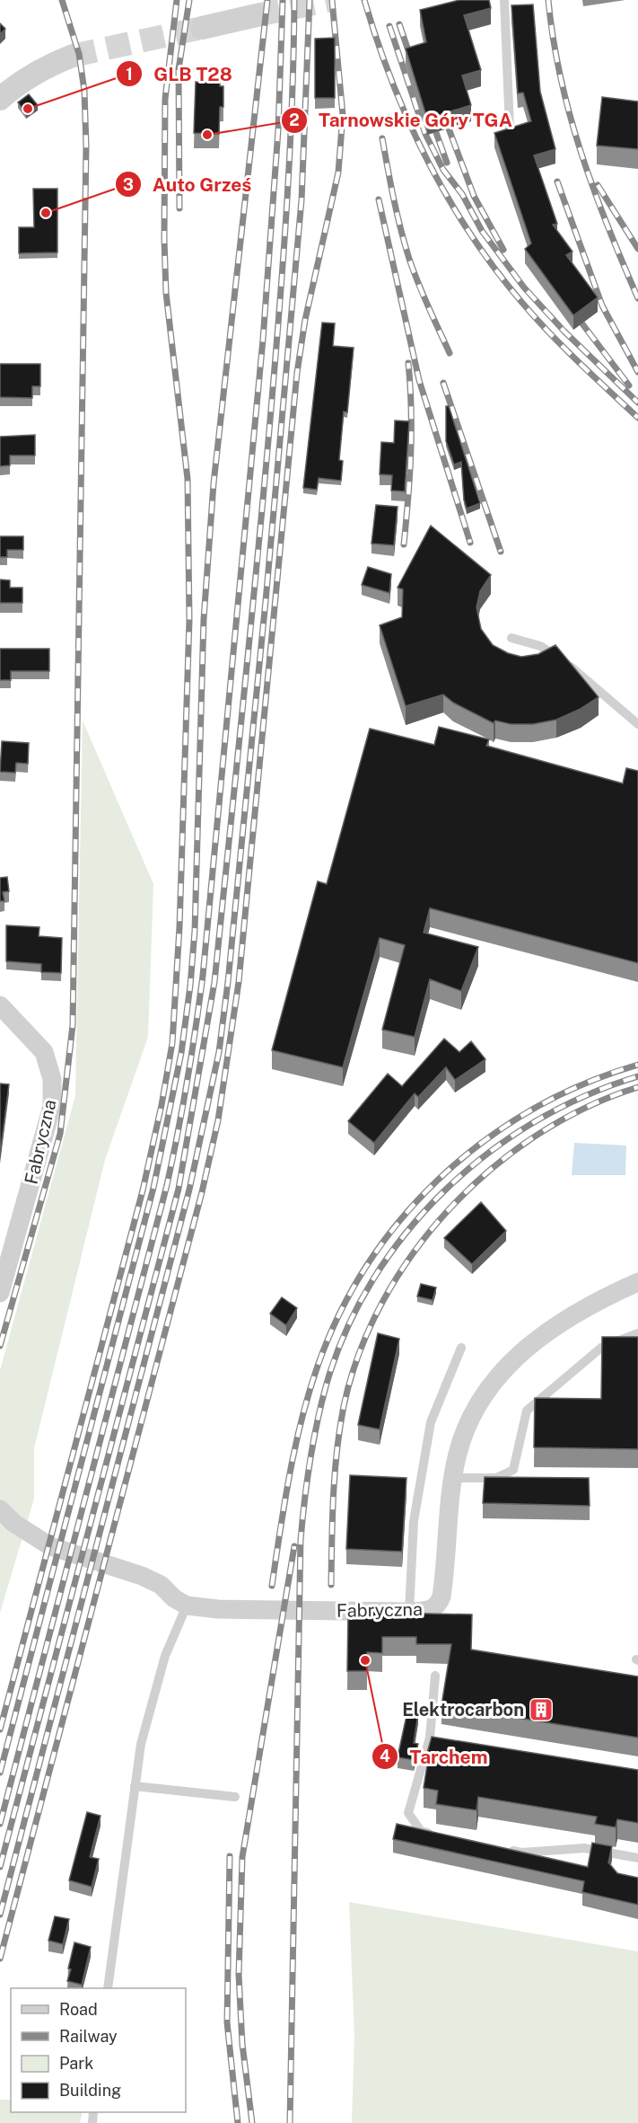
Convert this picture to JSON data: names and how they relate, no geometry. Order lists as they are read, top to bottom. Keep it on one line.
{"streets":{"street":["Fabryczna"]},"places":{"other":["GLB T28","Tarnowskie Góry TGA","Auto Grześ","Tarchem"],"building":["Elektrocarbon"]},"legend":["Road","Railway","Park","Building"]}
